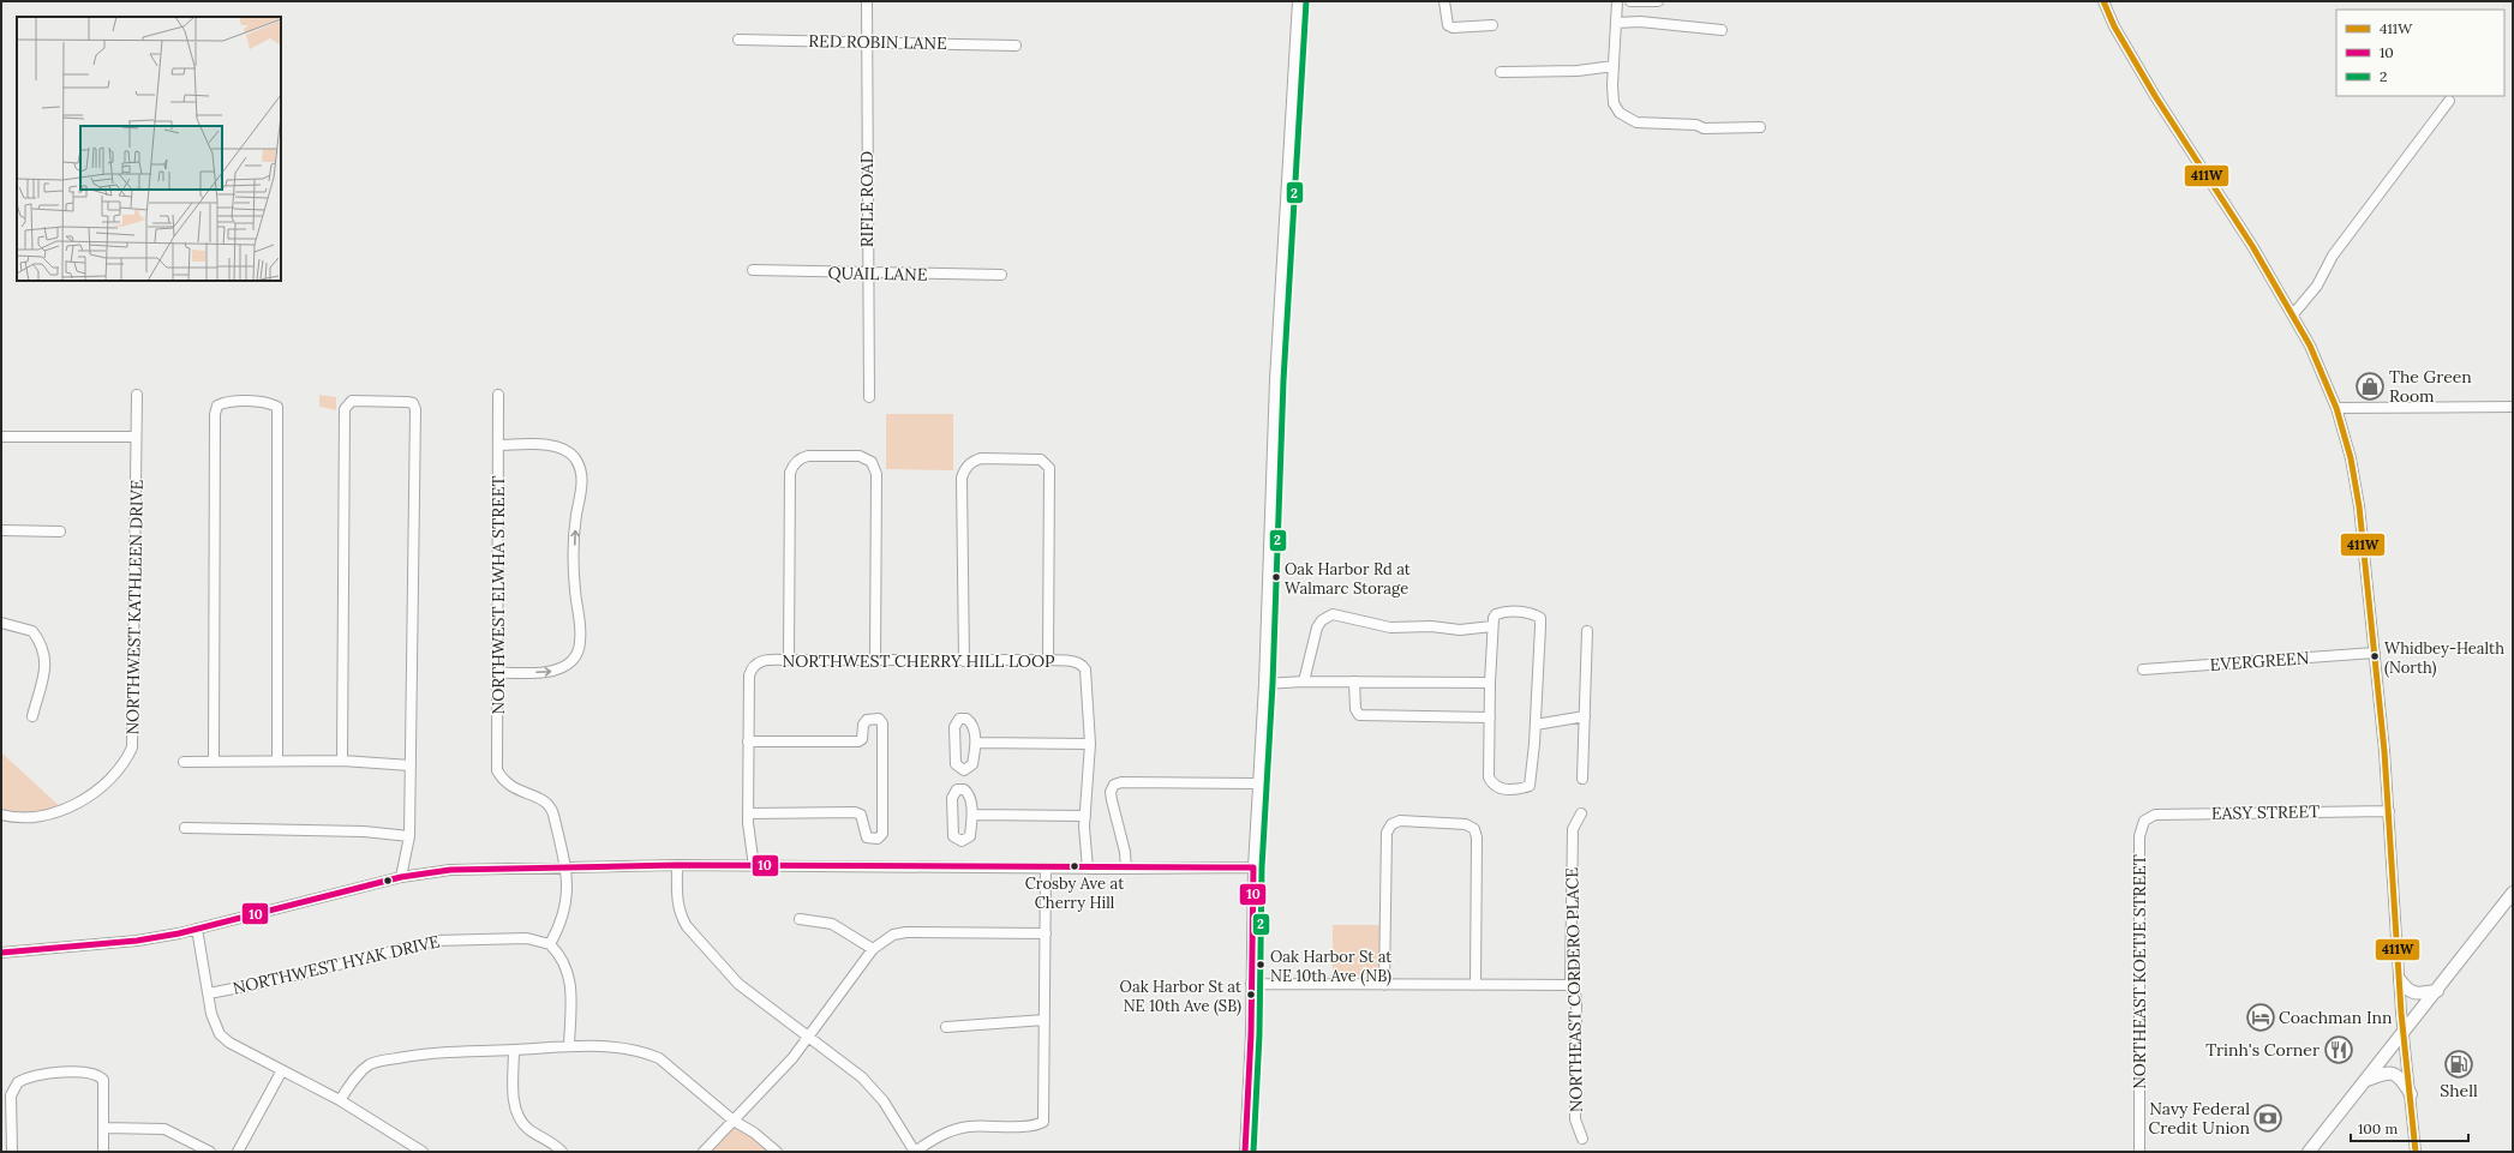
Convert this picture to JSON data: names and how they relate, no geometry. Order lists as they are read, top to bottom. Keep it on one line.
{"streets":{"street":["RED ROBIN LANE","RIFLE ROAD","QUAIL LANE","NORTHWEST ELWHA STREET","NORTHWEST KATHLEEN DRIVE","NORTHWEST CHERRY HILL LOOP","EVERGREEN","EASY STREET","NORTHWEST HYAK DRIVE","NORTHEAST KOETJE STREET","NORTHEAST CORDERO PLACE"]},"crossings":[["RED ROBIN LANE","RIFLE ROAD"],["RIFLE ROAD","QUAIL LANE"],["EASY STREET","NORTHEAST KOETJE STREET"]],"places":{"shop":["The Green Room"],"other":["Oak Harbor Rd at Walmarc Storage","Whidbey-Health (North)","Crosby Ave at Cherry Hill","Oak Harbor St at NE 10th Ave (NB)","Oak Harbor St at NE 10th Ave (SB)"],"hotel":["Coachman Inn"],"restaurant":["Trinh's Corner"],"fuel station":["Shell"],"bank":["Navy Federal Credit Union"]},"lines":["transit line 411W","transit line 2","transit line 10"],"legend":["411W","10","2"],"scale_bar":"100 m"}
